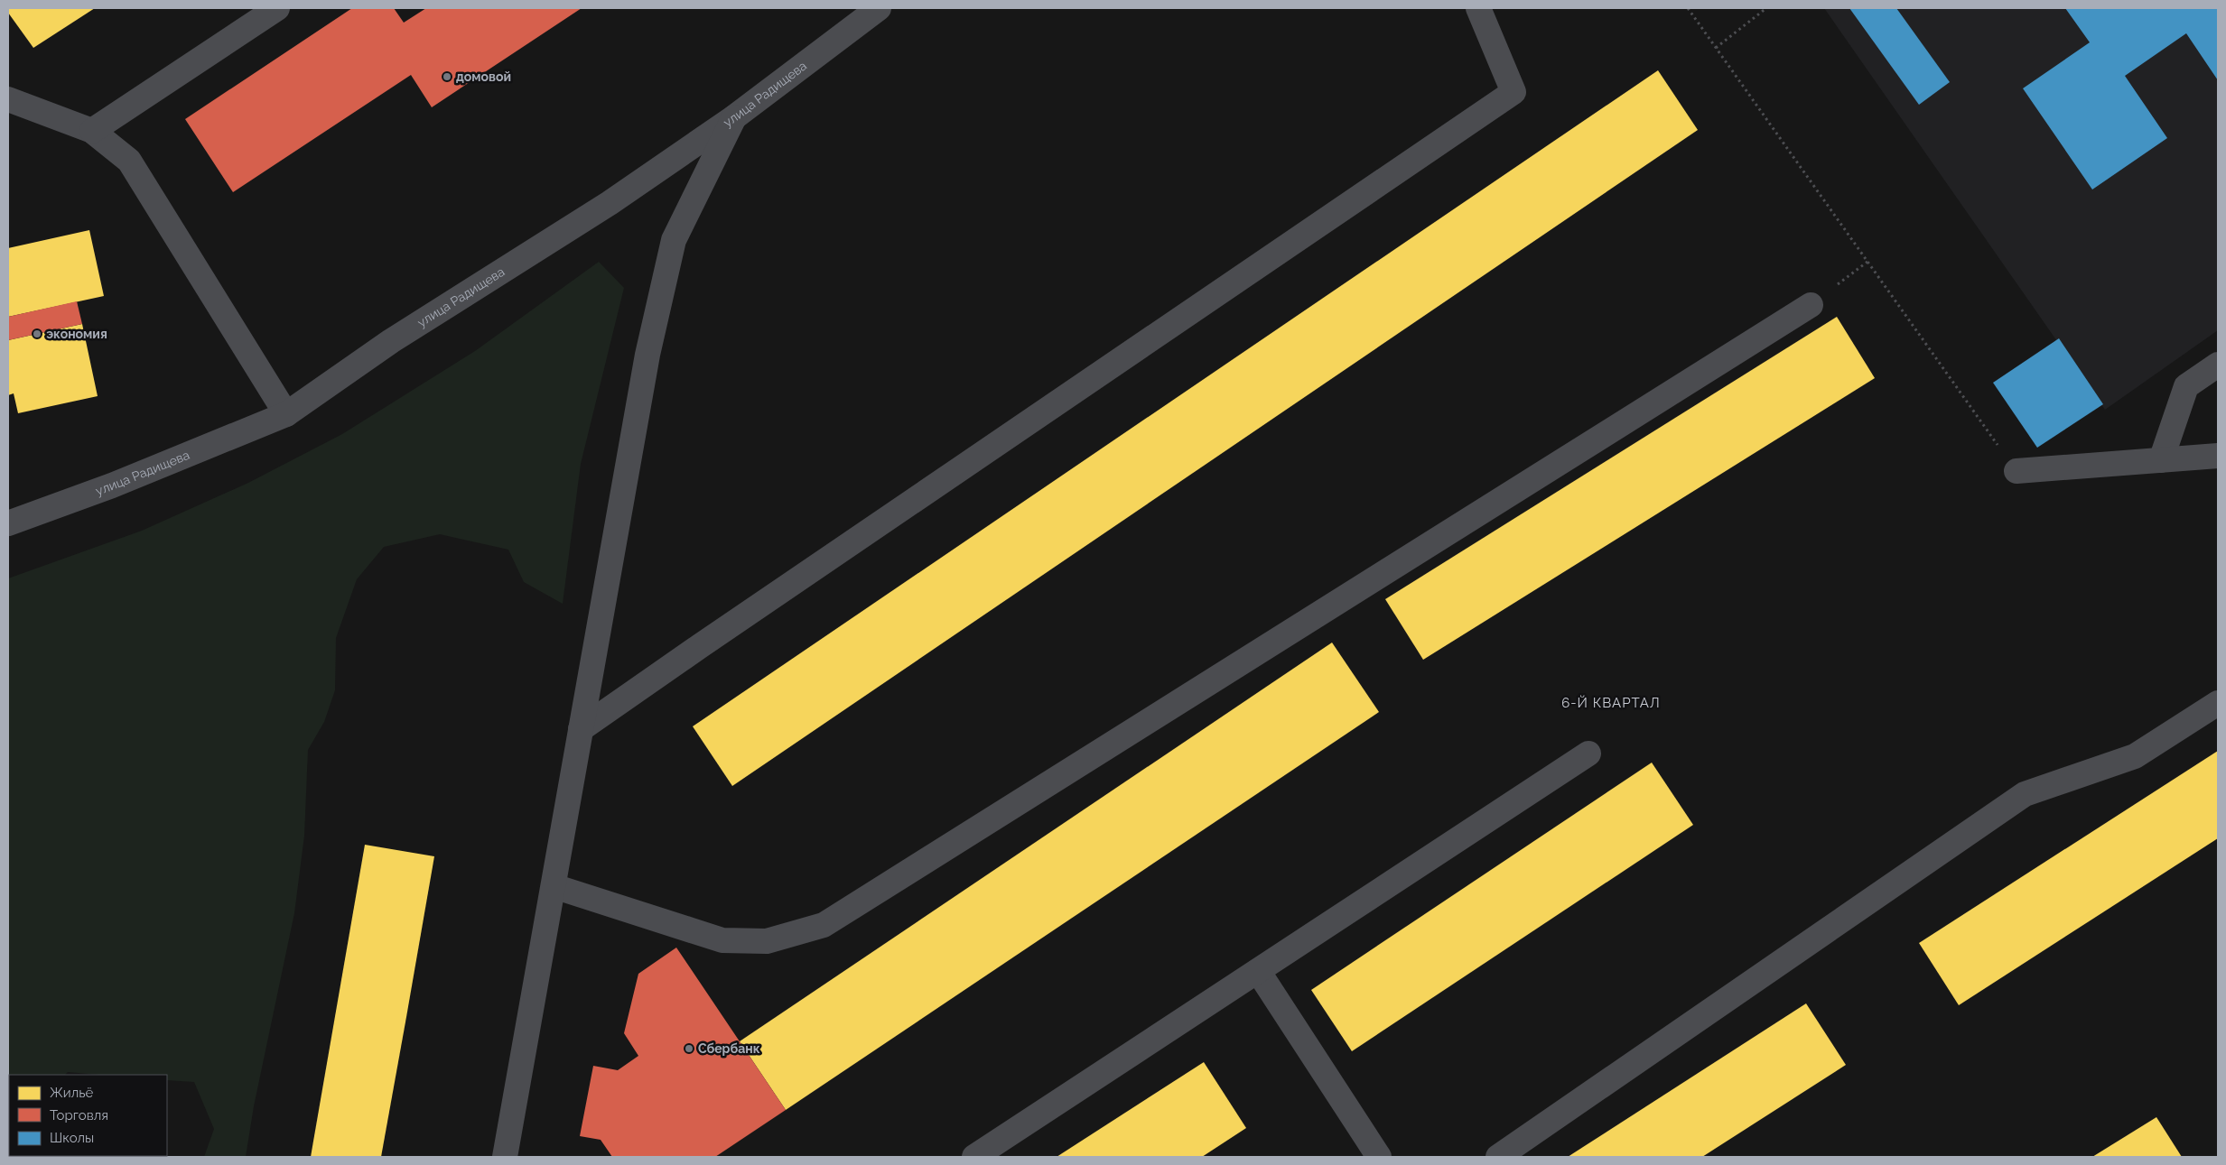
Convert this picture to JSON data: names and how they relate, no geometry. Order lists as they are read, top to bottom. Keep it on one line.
{"streets":{"street":["улица Радищева"]},"districts":["6-Й КВАРТАЛ"],"places":["домовой","экономия","Сбербанк"],"legend":["Жильё","Торговля","Школы"]}
